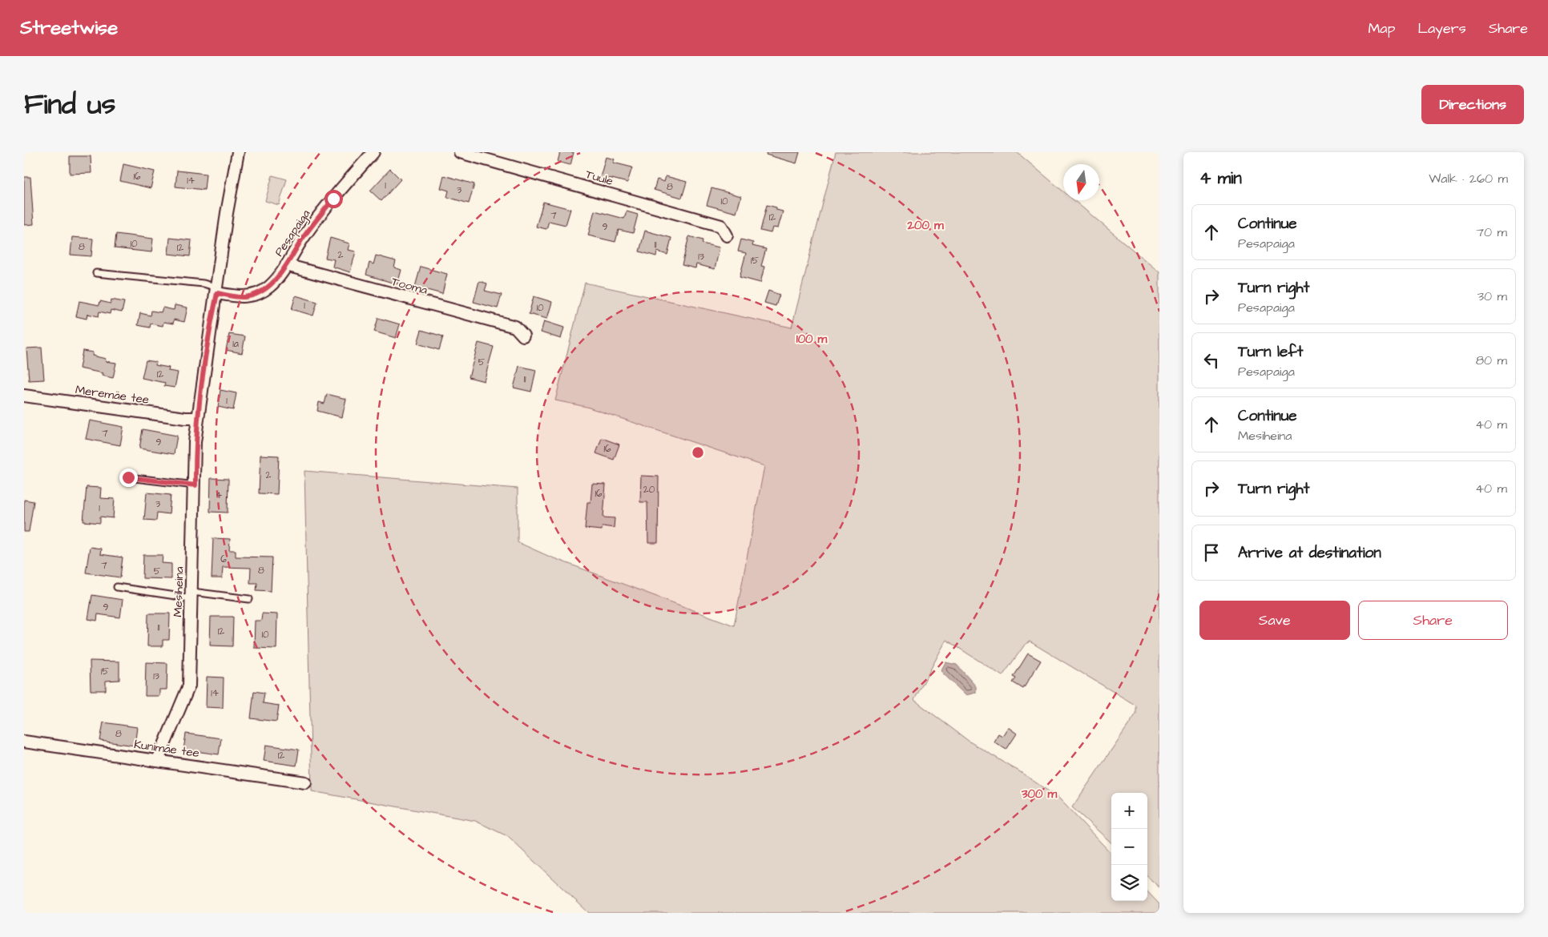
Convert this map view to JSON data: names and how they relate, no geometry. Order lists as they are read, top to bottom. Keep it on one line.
{"streets":{"street":["Tuule","Pesapaiga","Tooma","Meremäe tee","Mesiheina","Kunimäe tee"]},"crossings":[["Pesapaiga","Tooma"],["Meremäe tee","Mesiheina"],["Mesiheina","Kunimäe tee"]],"house_numbers":["16","14","1","8","3","10","7","12","9","10","11","8","12","2","13","15","1","10","1a","5","12","11","1","7","9","16","2","20","16","4","3","1","6","7","8","5","9","11","12","10","15","13","14","8","12"],"north":"bottom","page":{"header":"Streetwise","nav":["Map","Layers","Share"],"title":"Find us","buttons":["Directions",["Save","Share"]],"heading":["4 min","Walk · 260 m"],"list":[["Continue","Pesapaiga","70 m"],["Turn right","Pesapaiga","30 m"],["Turn left","Pesapaiga","80 m"],["Continue","Mesiheina","40 m"],["Turn right","40 m"],"Arrive at destination"],"map_buttons":["+","−"]},"rings":["200 m","100 m","300 m"]}
